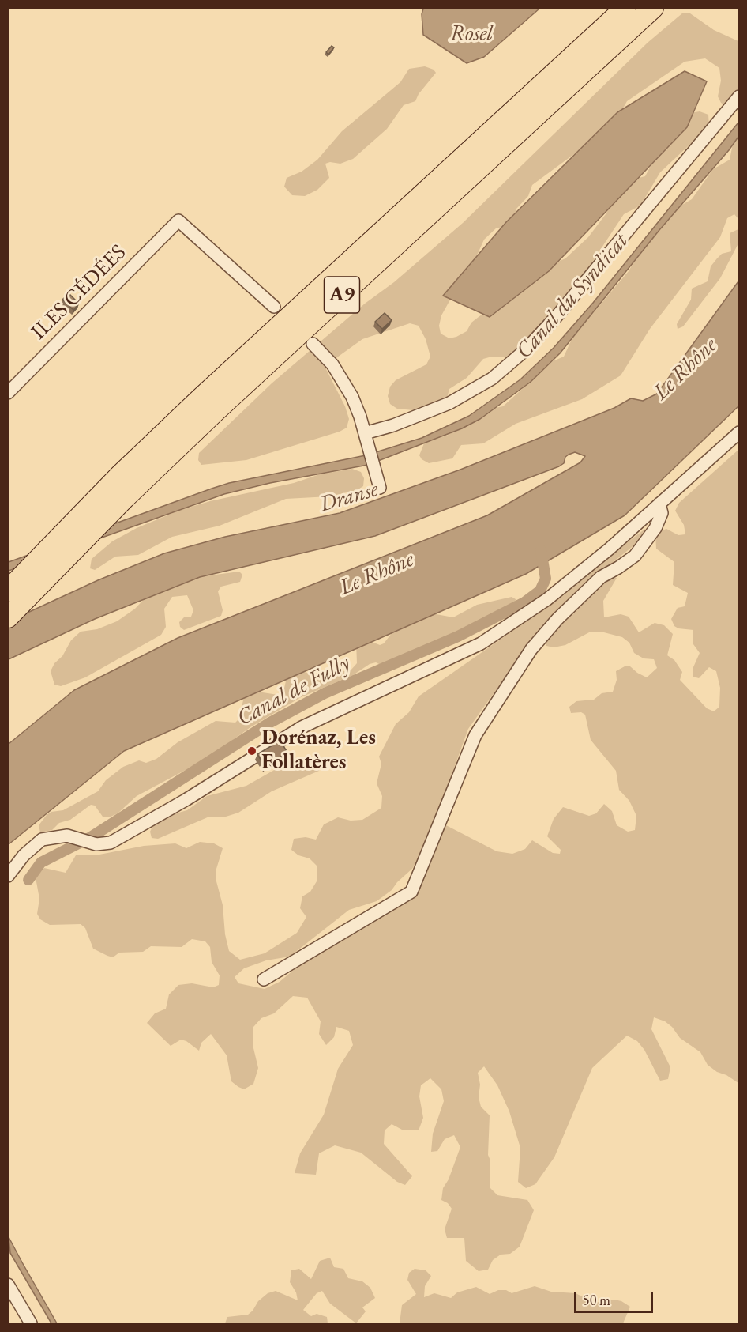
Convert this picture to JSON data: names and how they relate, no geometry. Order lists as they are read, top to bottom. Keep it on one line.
{"streets":{"highway":["A9"],"street":["ILES CÉDÉES"]},"water":["Rosel","Canal du Syndicat","Le Rhône","Dranse","Canal de Fully"],"places":["Dorénaz, Les Follatères"],"scale_bar":"50 m"}
